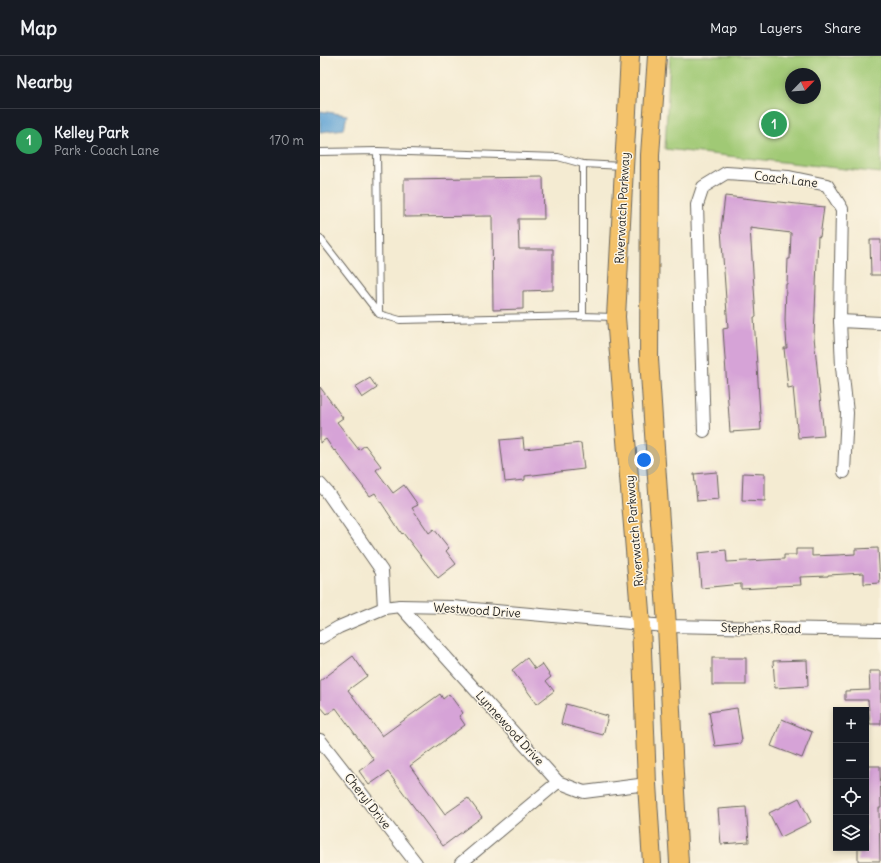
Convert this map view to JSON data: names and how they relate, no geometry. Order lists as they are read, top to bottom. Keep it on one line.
{"streets":{"main road":["Riverwatch Parkway"],"street":["Coach Lane","Westwood Drive","Stephens Road","Lynnewood Drive","Cheryl Drive"]},"crossings":[["Riverwatch Parkway","Westwood Drive"],["Riverwatch Parkway","Stephens Road"],["Riverwatch Parkway","Lynnewood Drive"],["Westwood Drive","Stephens Road"],["Westwood Drive","Lynnewood Drive"]],"north":"top right","page":{"header":"Map","nav":["Map","Layers","Share"],"heading":"Nearby","list":[{"mark":"1","name":"Kelley Park","note":"Park · Coach Lane","value":"170 m"}],"pins":"1","map_buttons":["+","−"]}}
